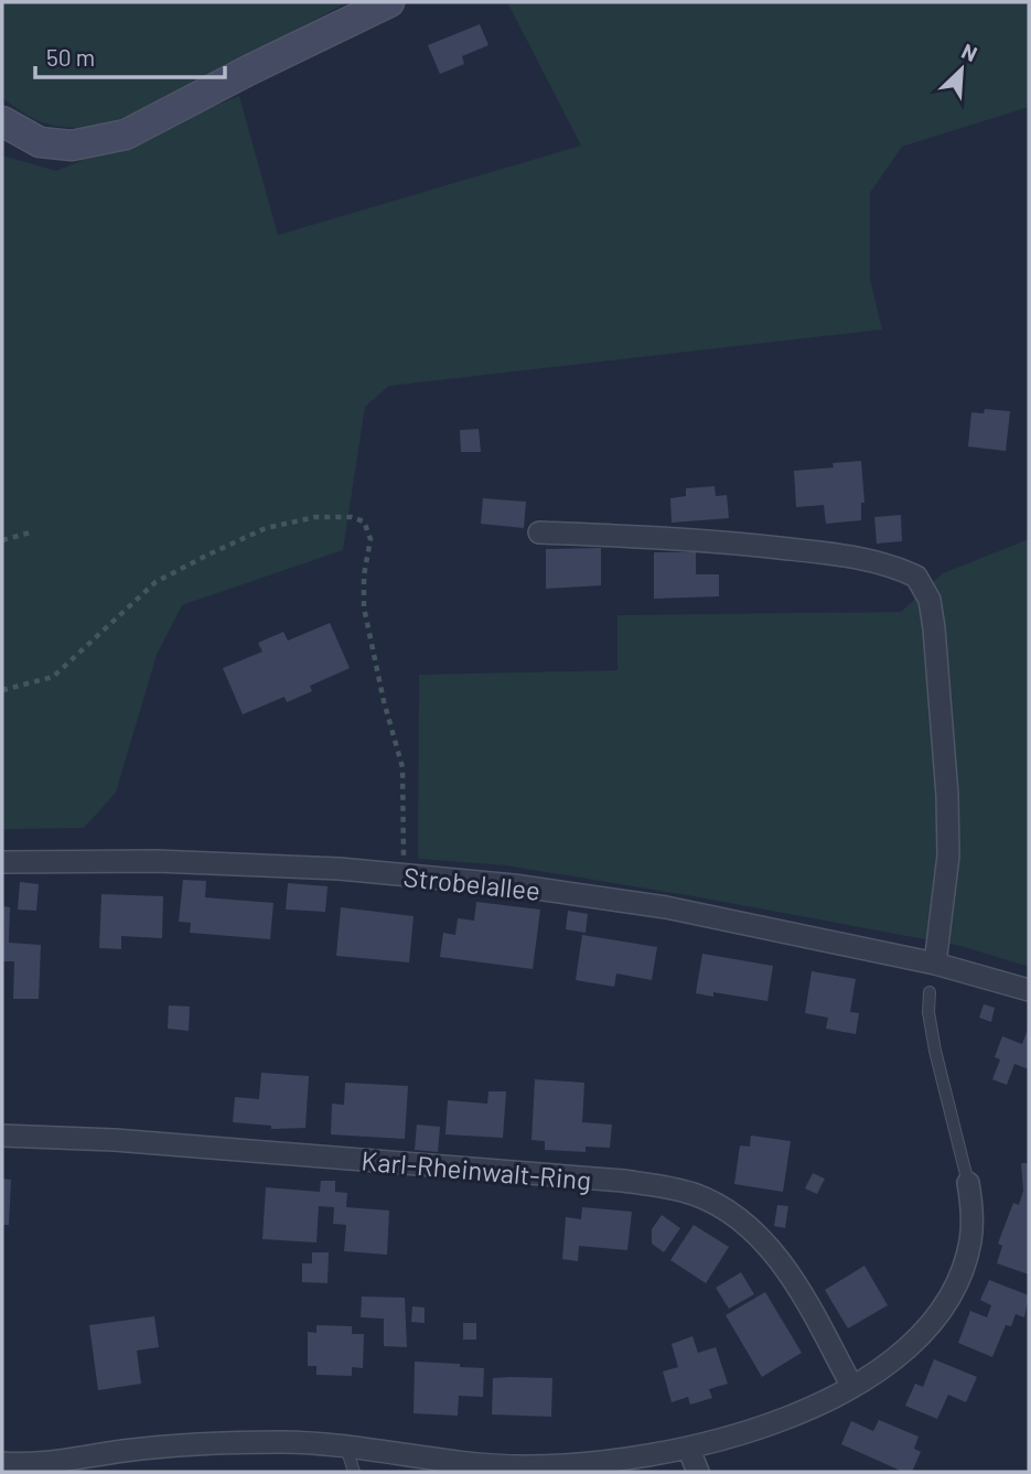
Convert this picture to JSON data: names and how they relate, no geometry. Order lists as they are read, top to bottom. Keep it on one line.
{"streets":{"street":["Strobelallee","Karl-Rheinwalt-Ring"]},"scale_bar":"50 m","north":"top right"}
